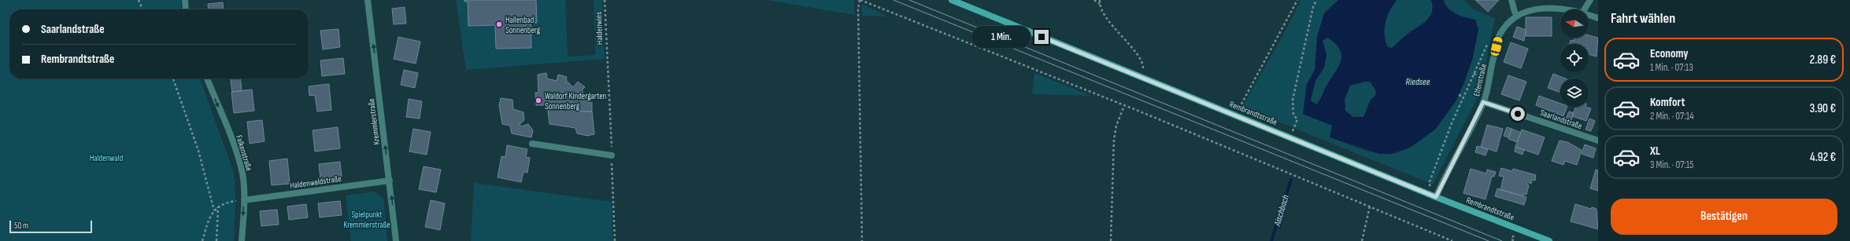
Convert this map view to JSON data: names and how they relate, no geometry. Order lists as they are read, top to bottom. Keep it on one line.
{"streets":{"street":["Elfenstraße","Rembrandtstraße","Saarlandstraße","Kremmlerstraße","Falkenstraße","Haldenwaldstraße"],"path":["Haldenwies"]},"crossings":[["Elfenstraße","Rembrandtstraße"],["Elfenstraße","Saarlandstraße"],["Kremmlerstraße","Haldenwaldstraße"],["Falkenstraße","Haldenwaldstraße"]],"one_way":["Kremmlerstraße","Falkenstraße"],"water":["Riedsee","Aischbach"],"parks":["Haldenwald","Spielpunkt Kremmlerstraße"],"places":["Hallenbad Sonnenberg","Waldorf Kindergarten Sonnenberg"],"scale_bar":"50 m","north":"left","page":{"heading":"Fahrt wählen","banner":["Saarlandstraße","Rembrandtstraße"],"bubble":"1 Min.","list":[{"name":"Economy","note":"1 Min. · 07:13","value":"2.89 €"},{"name":"Komfort","note":"2 Min. · 07:14","value":"3.90 €"},{"name":"XL","note":"3 Min. · 07:15","value":"4.92 €"}],"buttons":"Bestätigen","scale":"50 m"}}
